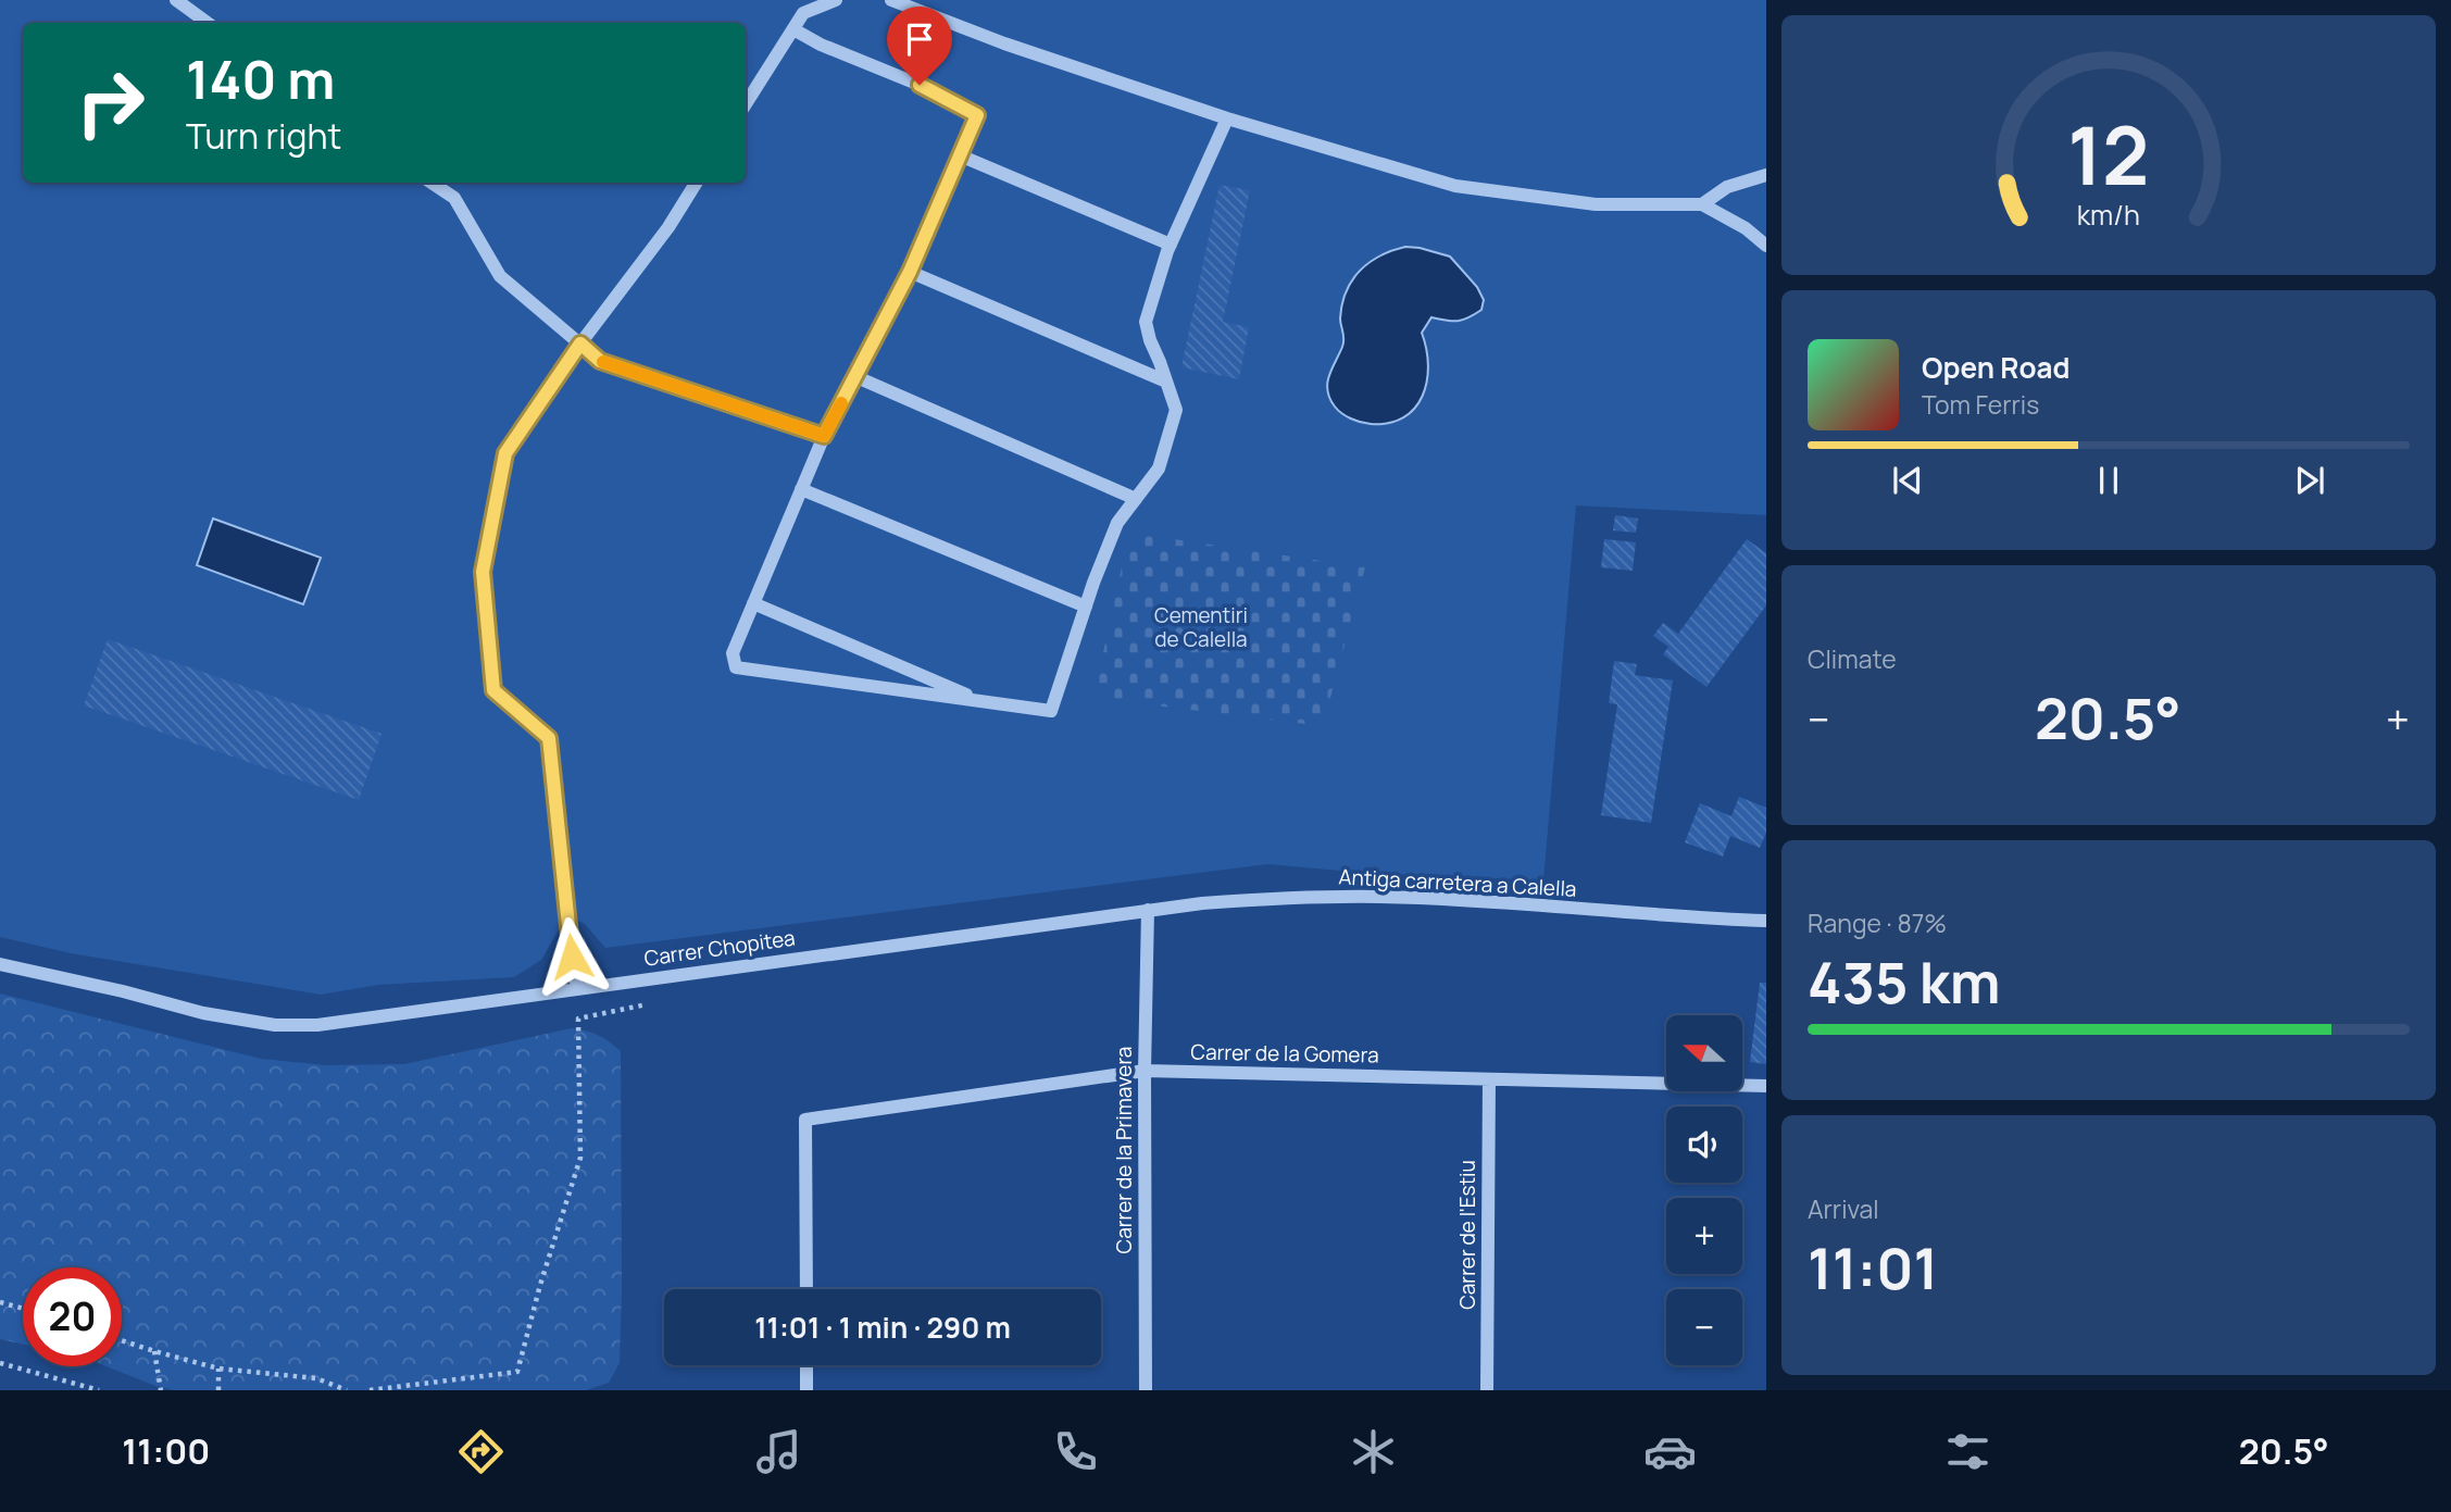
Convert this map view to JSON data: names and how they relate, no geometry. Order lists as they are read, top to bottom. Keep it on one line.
{"streets":{"street":["Antiga carretera a Calella","Carrer Chopitea","Carrer de la Gomera","Carrer de la Primavera","Carrer de l'Estiu"]},"crossings":[["Antiga carretera a Calella","Carrer Chopitea"],["Antiga carretera a Calella","Carrer de la Primavera"],["Carrer Chopitea","Carrer de la Primavera"],["Carrer de la Gomera","Carrer de la Primavera"],["Carrer de la Gomera","Carrer de l'Estiu"]],"parks":["Cementiri de Calella"],"north":"left","page":{"turn":["140 m","Turn right"],"song":["Open Road","Tom Ferris"],"tile":["Climate",["Range · 87%","435 km"],["Arrival","11:01"]],"heat":["−","20.5°","+"],"map_buttons":["+","−"],"limit":"20","trip":"11:01 · 1 min · 290 m","tabs":["11:00","20.5°"],"gauge":["12","km/h"]}}
